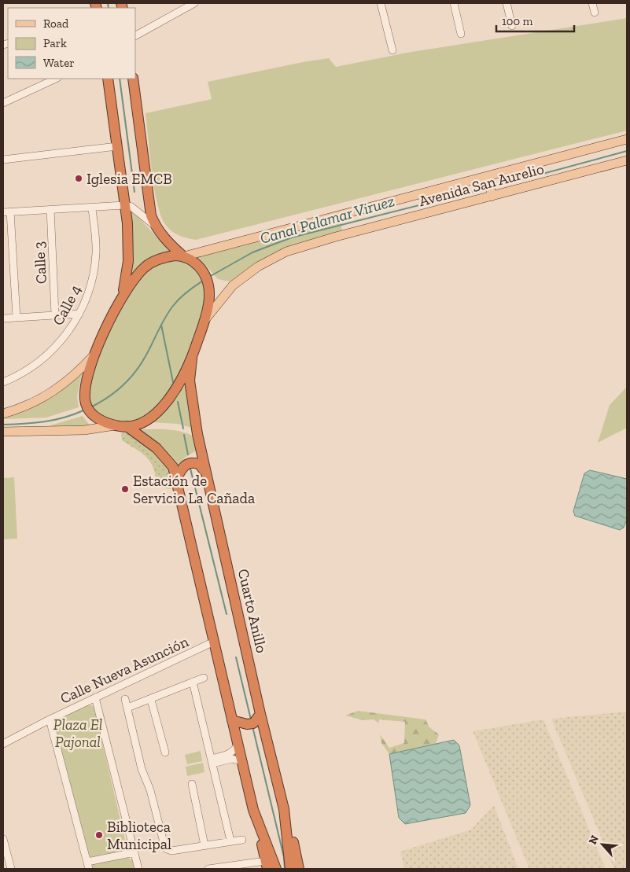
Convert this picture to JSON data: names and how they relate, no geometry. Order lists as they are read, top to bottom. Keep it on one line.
{"streets":{"highway":["Cuarto Anillo"],"main road":["Avenida San Aurelio"],"street":["Calle 3","Calle 4","Calle Nueva Asunción"]},"water":["Canal Palamar Viruez"],"parks":["Plaza El Pajonal"],"places":["Iglesia EMCB","Estación de Servicio La Cañada","Biblioteca Municipal"],"legend":["Road","Park","Water"],"scale_bar":"100 m","north":"top left"}
